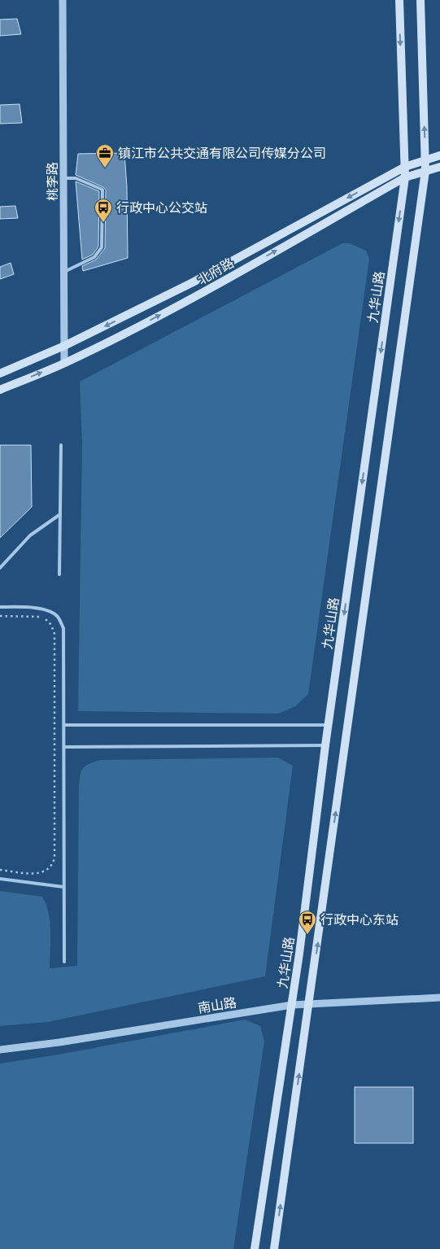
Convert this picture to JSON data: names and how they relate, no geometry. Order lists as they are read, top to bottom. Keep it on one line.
{"streets":{"main road":["北府路","九华山路"],"street":["桃李路","南山路"]},"crossings":[["桃李路","北府路"],["北府路","九华山路"],["九华山路","南山路"]],"places":{"office":["镇江市公共交通有限公司传媒分公司"],"bus stop":["行政中心公交站","行政中心东站"]}}
